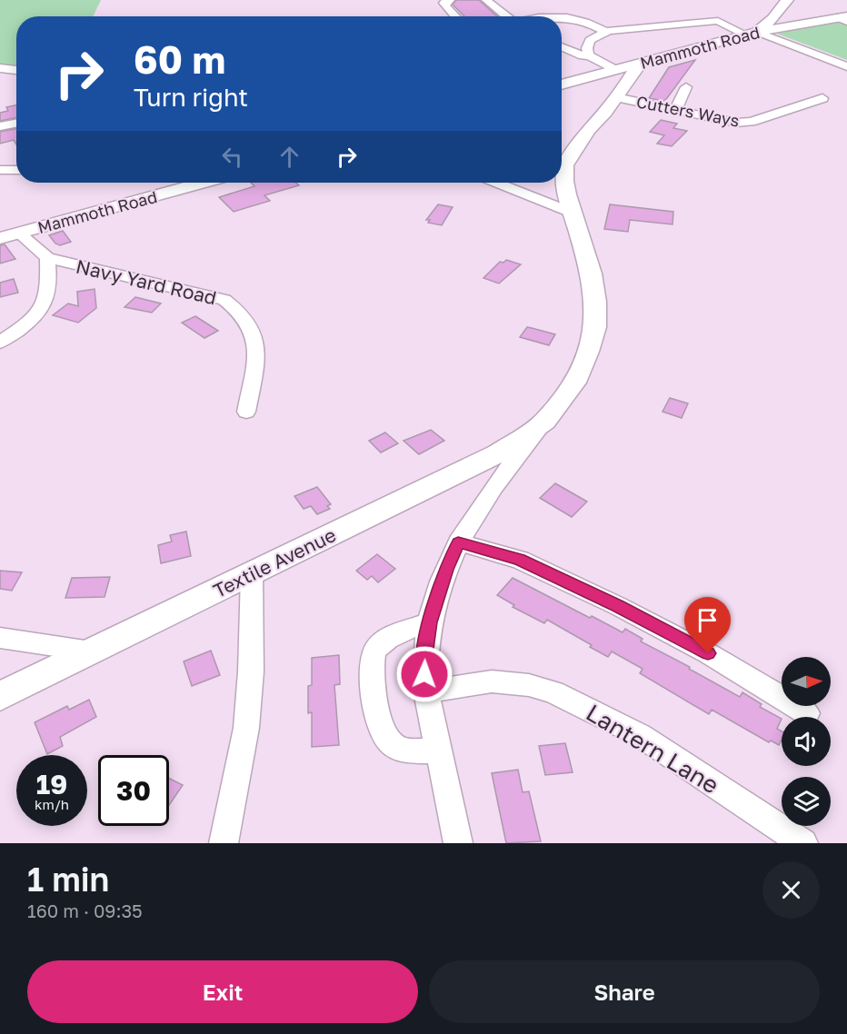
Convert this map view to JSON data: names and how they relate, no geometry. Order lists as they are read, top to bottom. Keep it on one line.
{"streets":{"main road":["Mammoth Road","Textile Avenue"],"street":["Cutters Ways","Navy Yard Road","Lantern Lane"]},"crossings":[["Mammoth Road","Navy Yard Road"],["Mammoth Road","Textile Avenue"],["Cutters Ways","Textile Avenue"]],"north":"right","page":{"turn":["60 m","Turn right"],"speed":"19 km/h","limit":"30","heading":["1 min","160 m · 09:35"],"buttons":["Exit","Share"]}}
